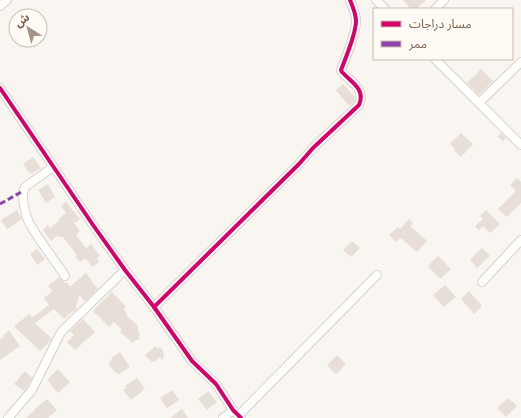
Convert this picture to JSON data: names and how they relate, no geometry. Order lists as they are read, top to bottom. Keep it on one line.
{"legend":["مسار دراجات","ممر"],"north":"top left"}
